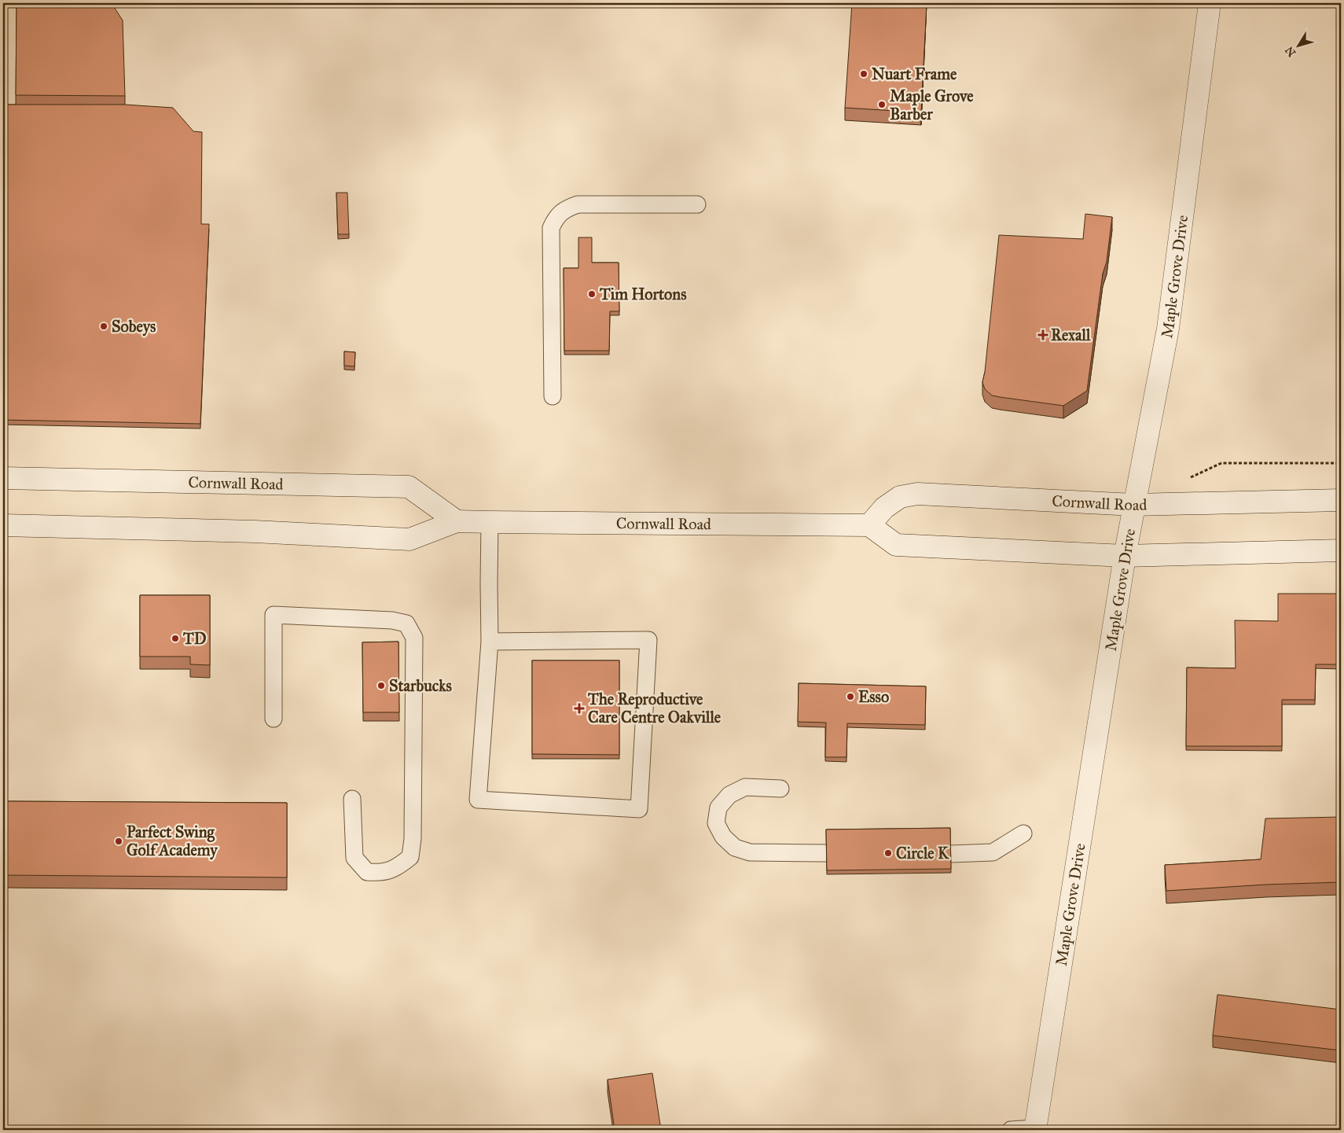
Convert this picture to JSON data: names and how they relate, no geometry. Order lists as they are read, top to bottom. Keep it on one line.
{"streets":{"main road":["Maple Grove Drive","Cornwall Road"]},"crossings":[["Maple Grove Drive","Cornwall Road"]],"places":{"other":["Nuart Frame","Maple Grove Barber","Tim Hortons","Sobeys","TD","Starbucks","Esso","Parfect Swing Golf Academy","Circle K"],"health":["Rexall","The Reproductive Care Centre Oakville"]},"north":"bottom left"}
